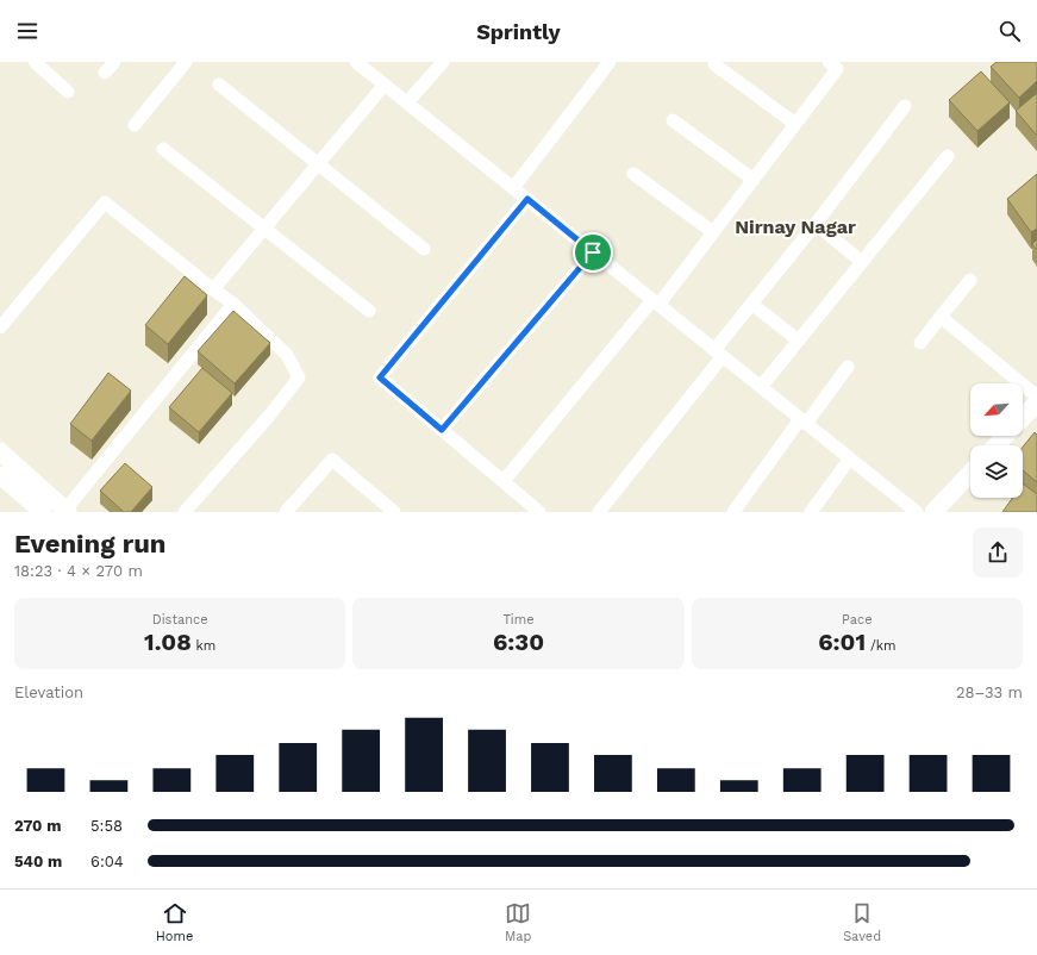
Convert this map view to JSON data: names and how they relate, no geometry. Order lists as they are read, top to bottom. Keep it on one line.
{"districts":["Nirnay Nagar"],"north":"bottom left","page":{"header":"Sprintly","heading":["Evening run","18:23 · 4 × 270 m"],"stats":[["Distance","1.08 km"],["Time","6:30"],["Pace","6:01 /km"]],"chart":["Elevation","28–33 m"],"list":[{"name":"270 m","note":"5:58"},{"name":"540 m","note":"6:04"}],"tabs":["Home","Map","Saved"]}}
